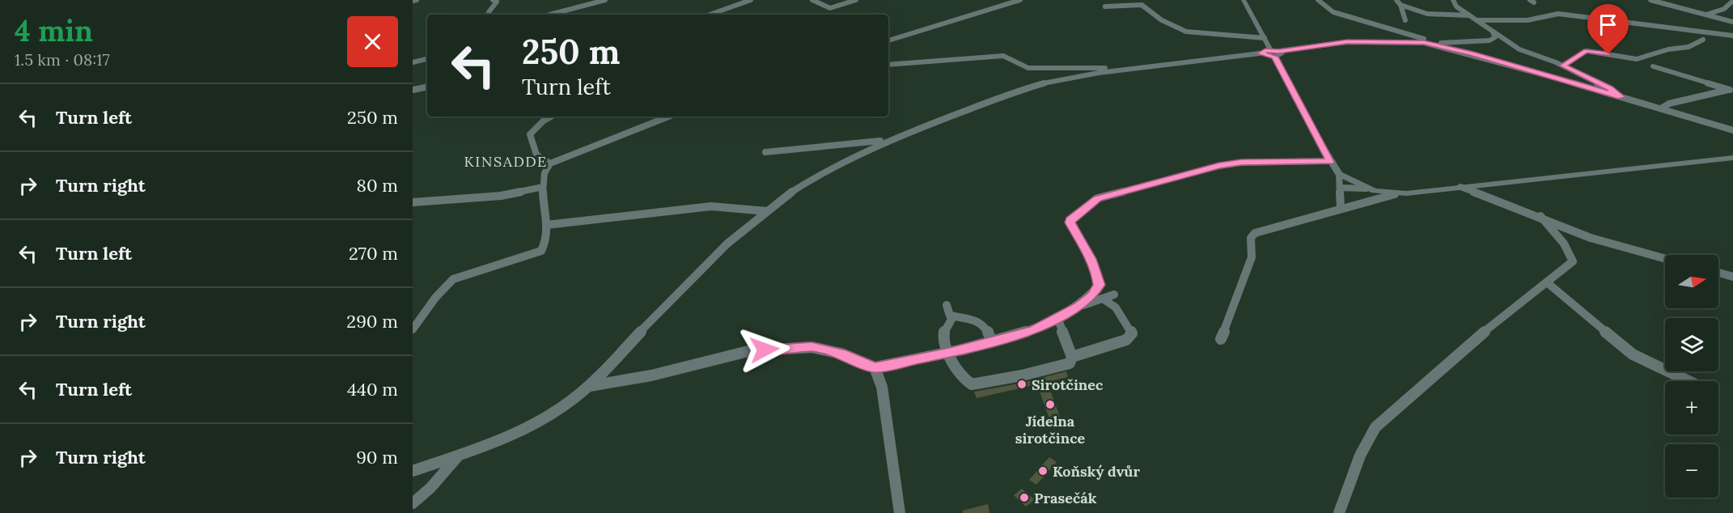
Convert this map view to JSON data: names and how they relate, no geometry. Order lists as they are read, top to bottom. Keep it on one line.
{"districts":["KINSADDE"],"places":["Sirotčinec","Jídelna sirotčince","Koňský dvůr","Prasečák"],"north":"right","page":{"heading":["4 min","1.5 km · 08:17"],"turn":["250 m","Turn left"],"list":[{"name":"Turn left","value":"250 m"},{"name":"Turn right","value":"80 m"},{"name":"Turn left","value":"270 m"},{"name":"Turn right","value":"290 m"},{"name":"Turn left","value":"440 m"},{"name":"Turn right","value":"90 m"}],"map_buttons":["+","−"]}}
